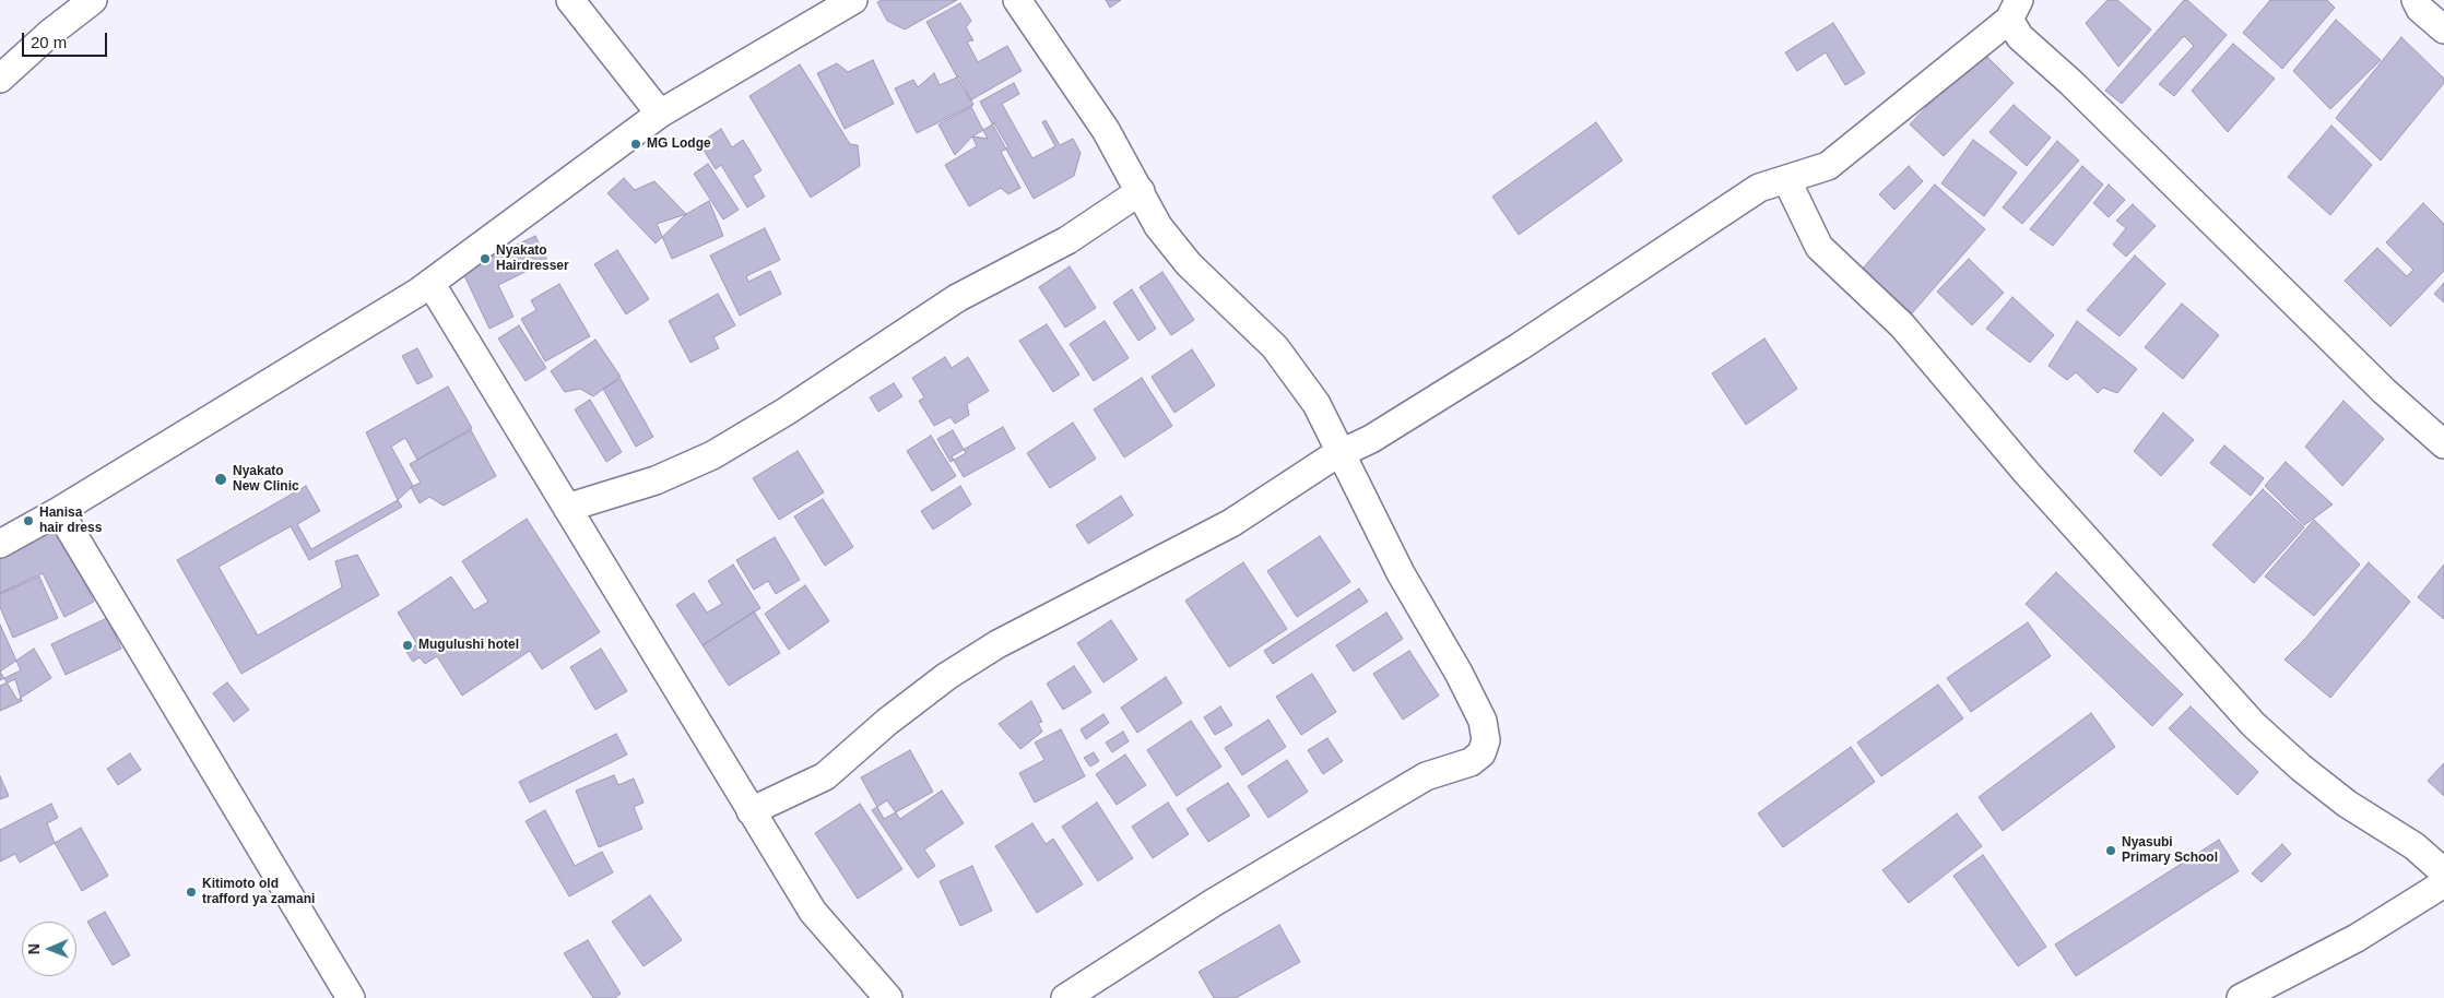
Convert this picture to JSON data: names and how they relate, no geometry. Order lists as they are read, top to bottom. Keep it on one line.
{"places":["MG Lodge","Nyakato Hairdresser","Nyakato New Clinic","Hanisa hair dress","Mugulushi hotel","Nyasubi Primary School","Kitimoto old trafford ya zamani"],"scale_bar":"20 m","north":"left"}
